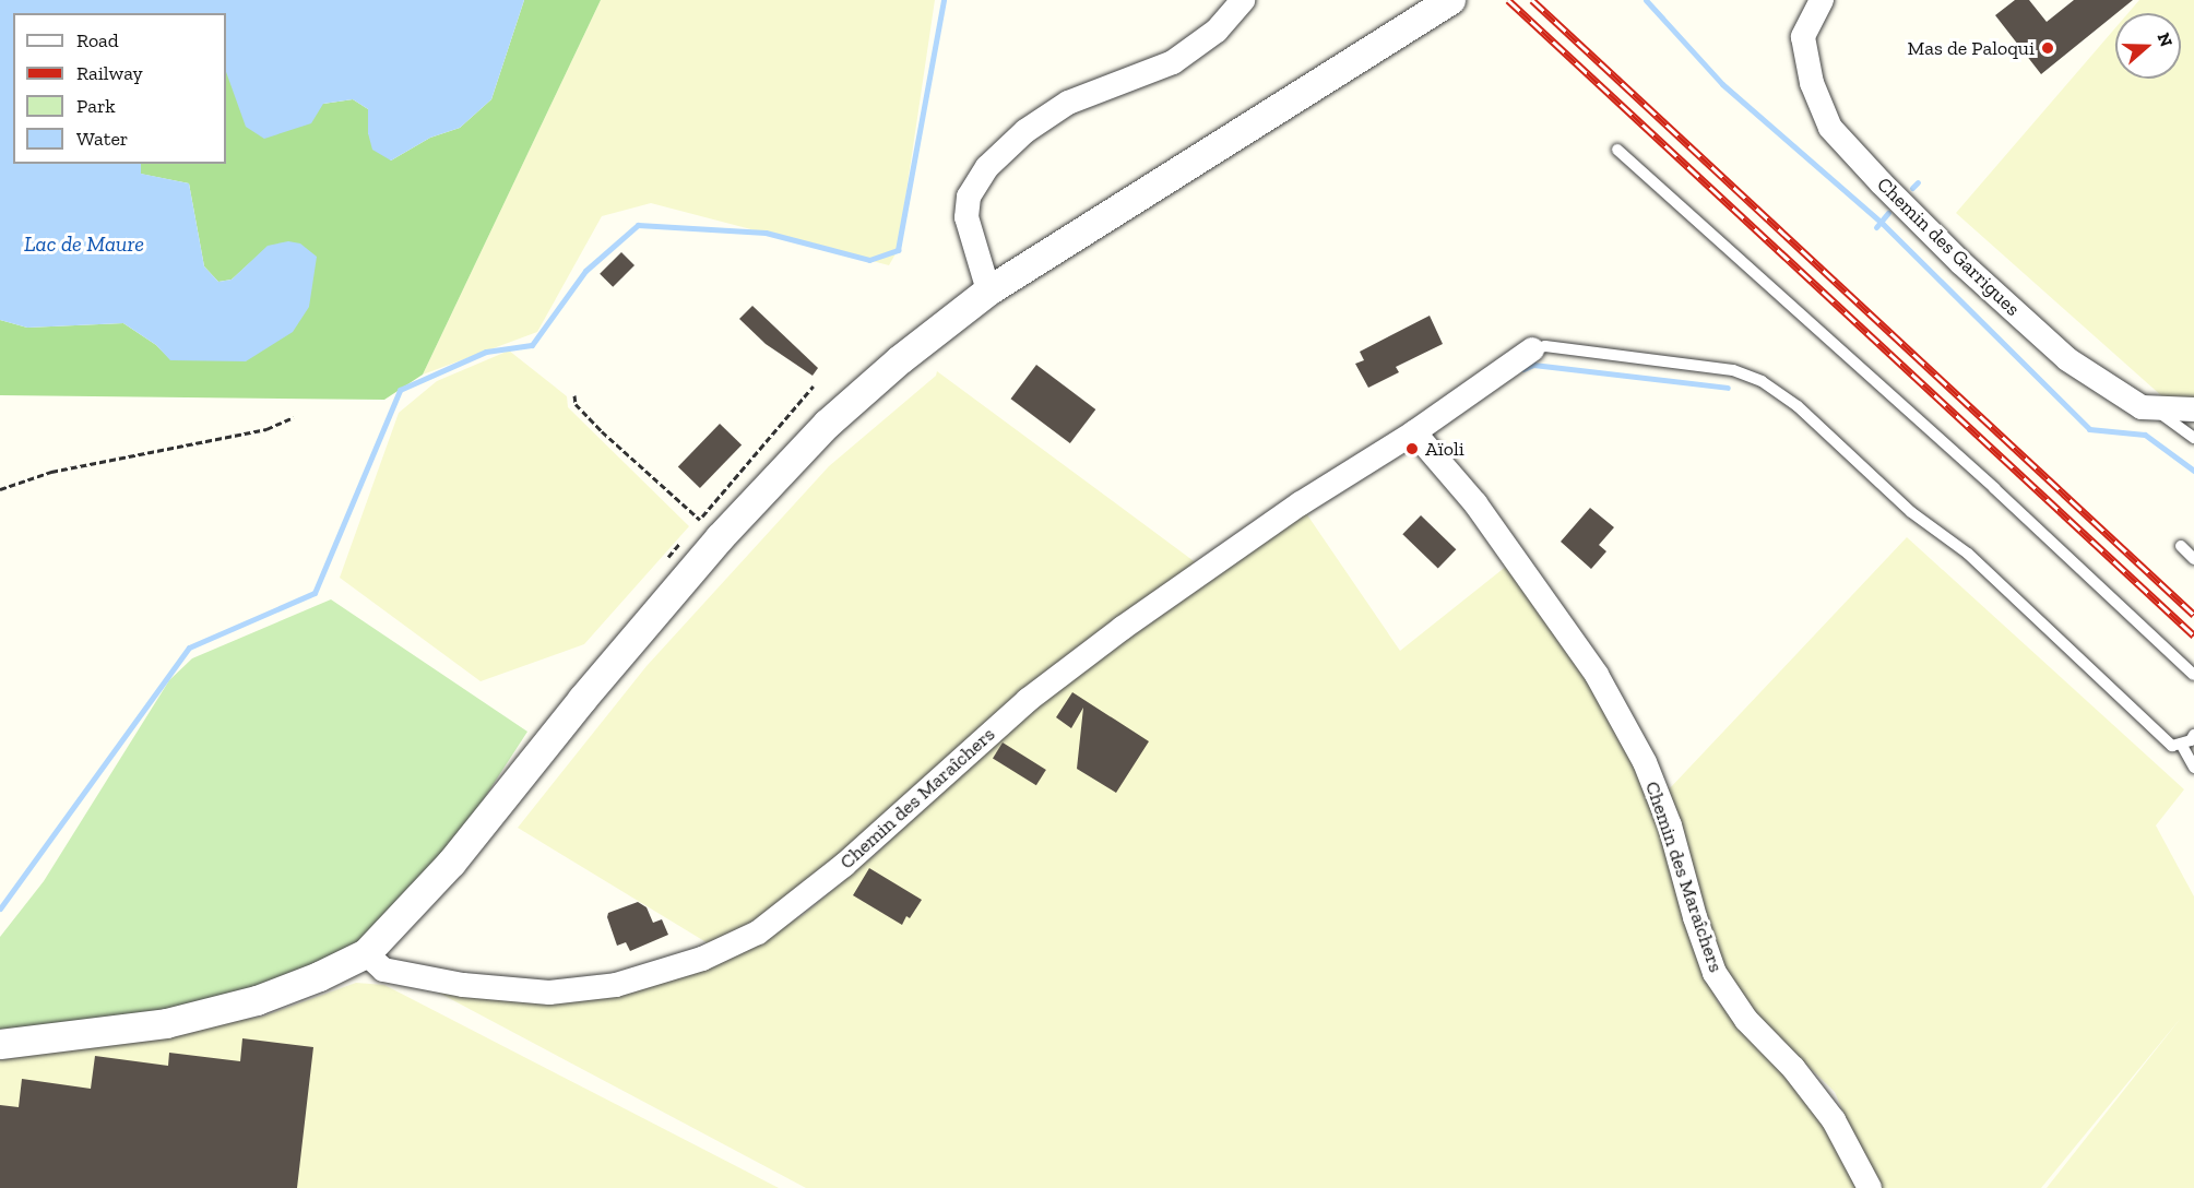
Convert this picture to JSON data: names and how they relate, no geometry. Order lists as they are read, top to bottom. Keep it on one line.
{"streets":{"street":["Chemin des Garrigues","Chemin des Maraîchers"]},"water":["Lac de Maure"],"places":["Mas de Paloqui","Aïoli"],"legend":["Road","Railway","Park","Water"],"north":"right"}
